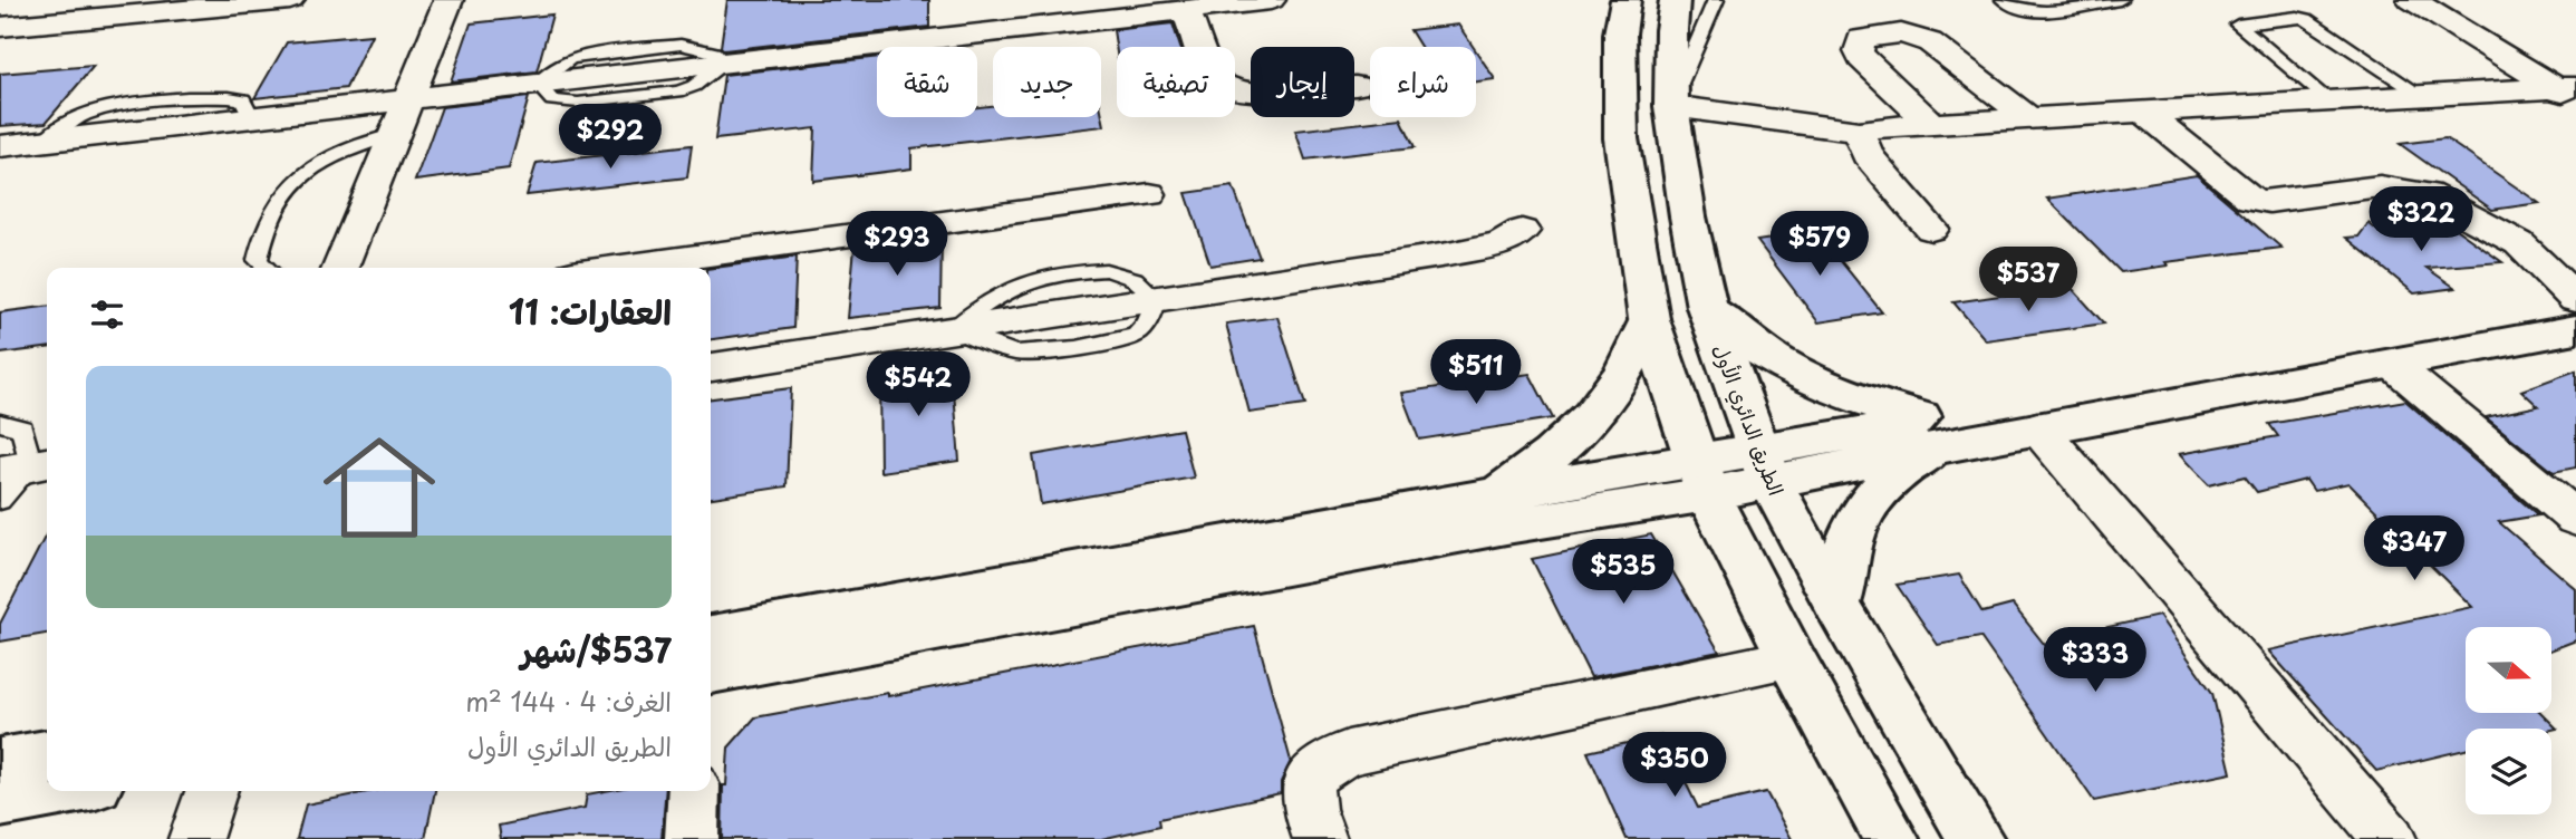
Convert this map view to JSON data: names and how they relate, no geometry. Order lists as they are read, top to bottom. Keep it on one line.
{"streets":{"main road":["الطريق الدائري الأول"]},"north":"right","page":{"chip":["شراء","إيجار","تصفية","جديد","شقة"],"price":["$292","$322","$293","$579","$537","$511","$542","$347","$535","$333","$350"],"heading":"العقارات: 11","list":[{"name":"$537/شهر","note":"الغرف: 4 · 144 m² · الطريق الدائري الأول"}]}}
